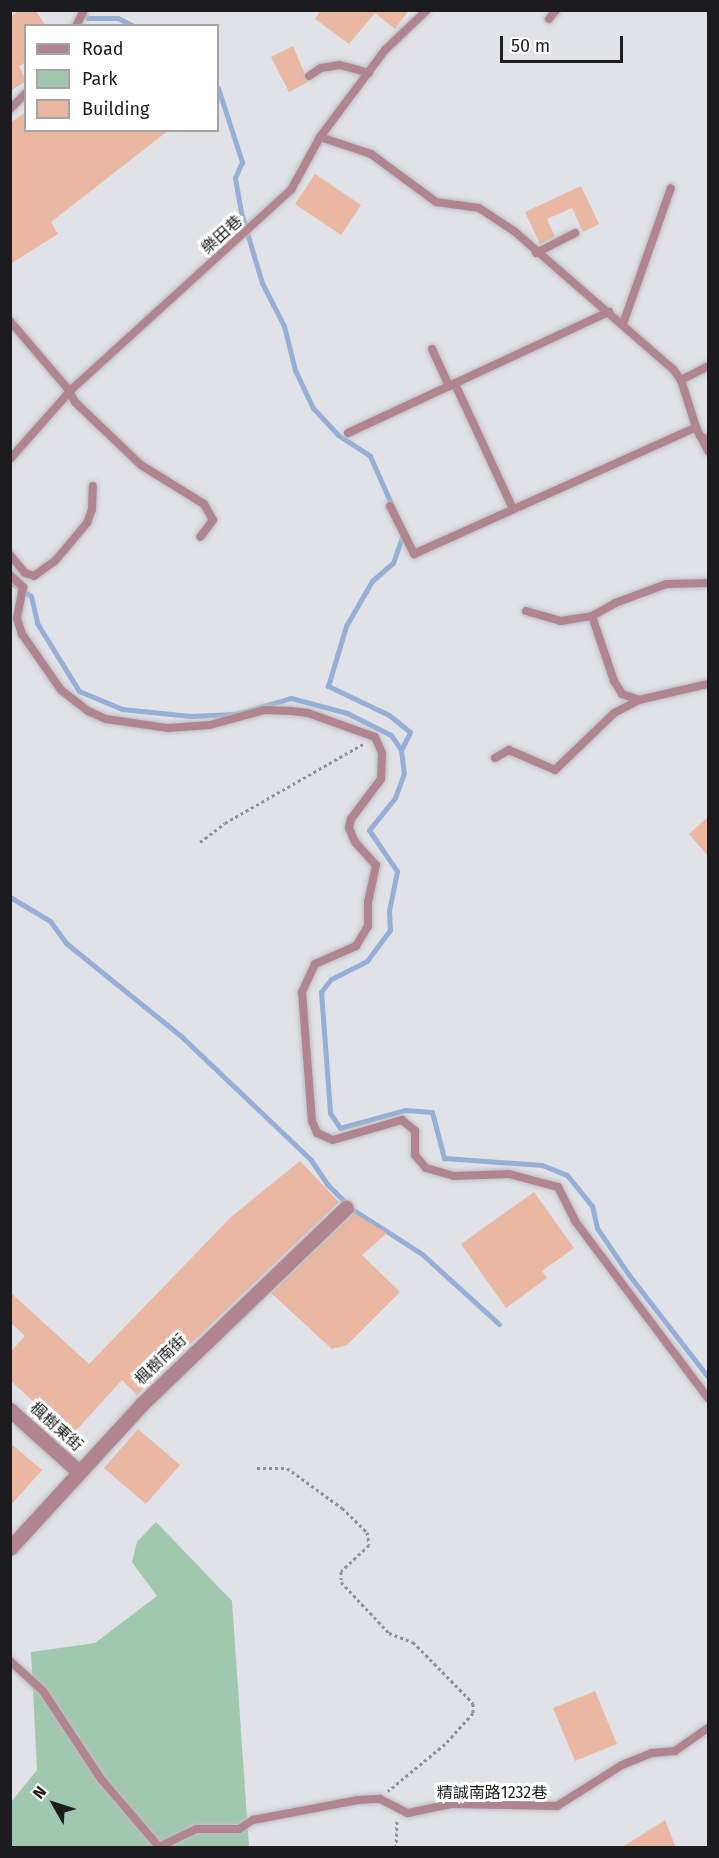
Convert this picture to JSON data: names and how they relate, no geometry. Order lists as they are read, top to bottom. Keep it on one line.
{"streets":{"street":["楓樹南街","楓樹東街"],"lane":["樂田巷","精誠南路1232巷"]},"crossings":[["楓樹南街","楓樹東街"]],"legend":["Road","Park","Building"],"scale_bar":"50 m","north":"top left"}
